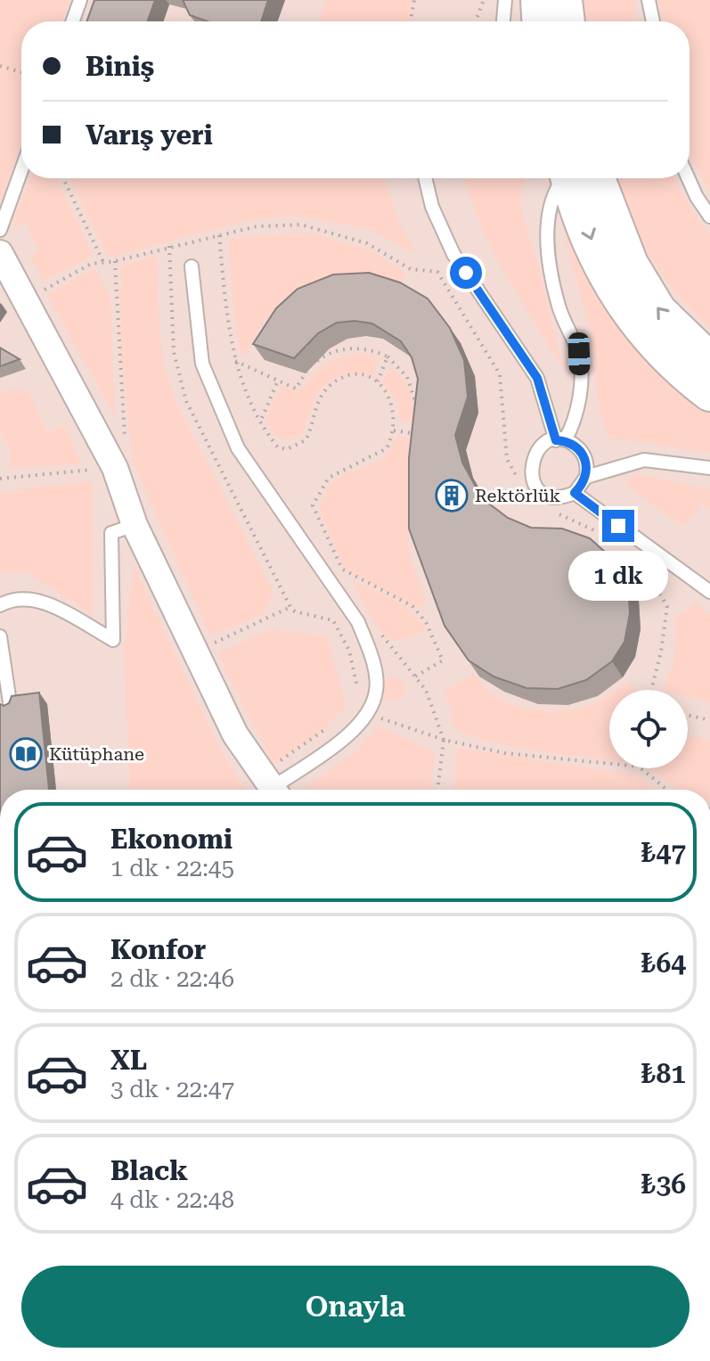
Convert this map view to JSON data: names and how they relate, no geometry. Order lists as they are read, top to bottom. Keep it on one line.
{"places":{"building":["Rektörlük"],"library":["Kütüphane"]},"page":{"banner":["Biniş","Varış yeri"],"bubble":"1 dk","list":[{"name":"Ekonomi","note":"1 dk · 22:45","value":"₺47"},{"name":"Konfor","note":"2 dk · 22:46","value":"₺64"},{"name":"XL","note":"3 dk · 22:47","value":"₺81"},{"name":"Black","note":"4 dk · 22:48","value":"₺36"}],"buttons":"Onayla"}}
